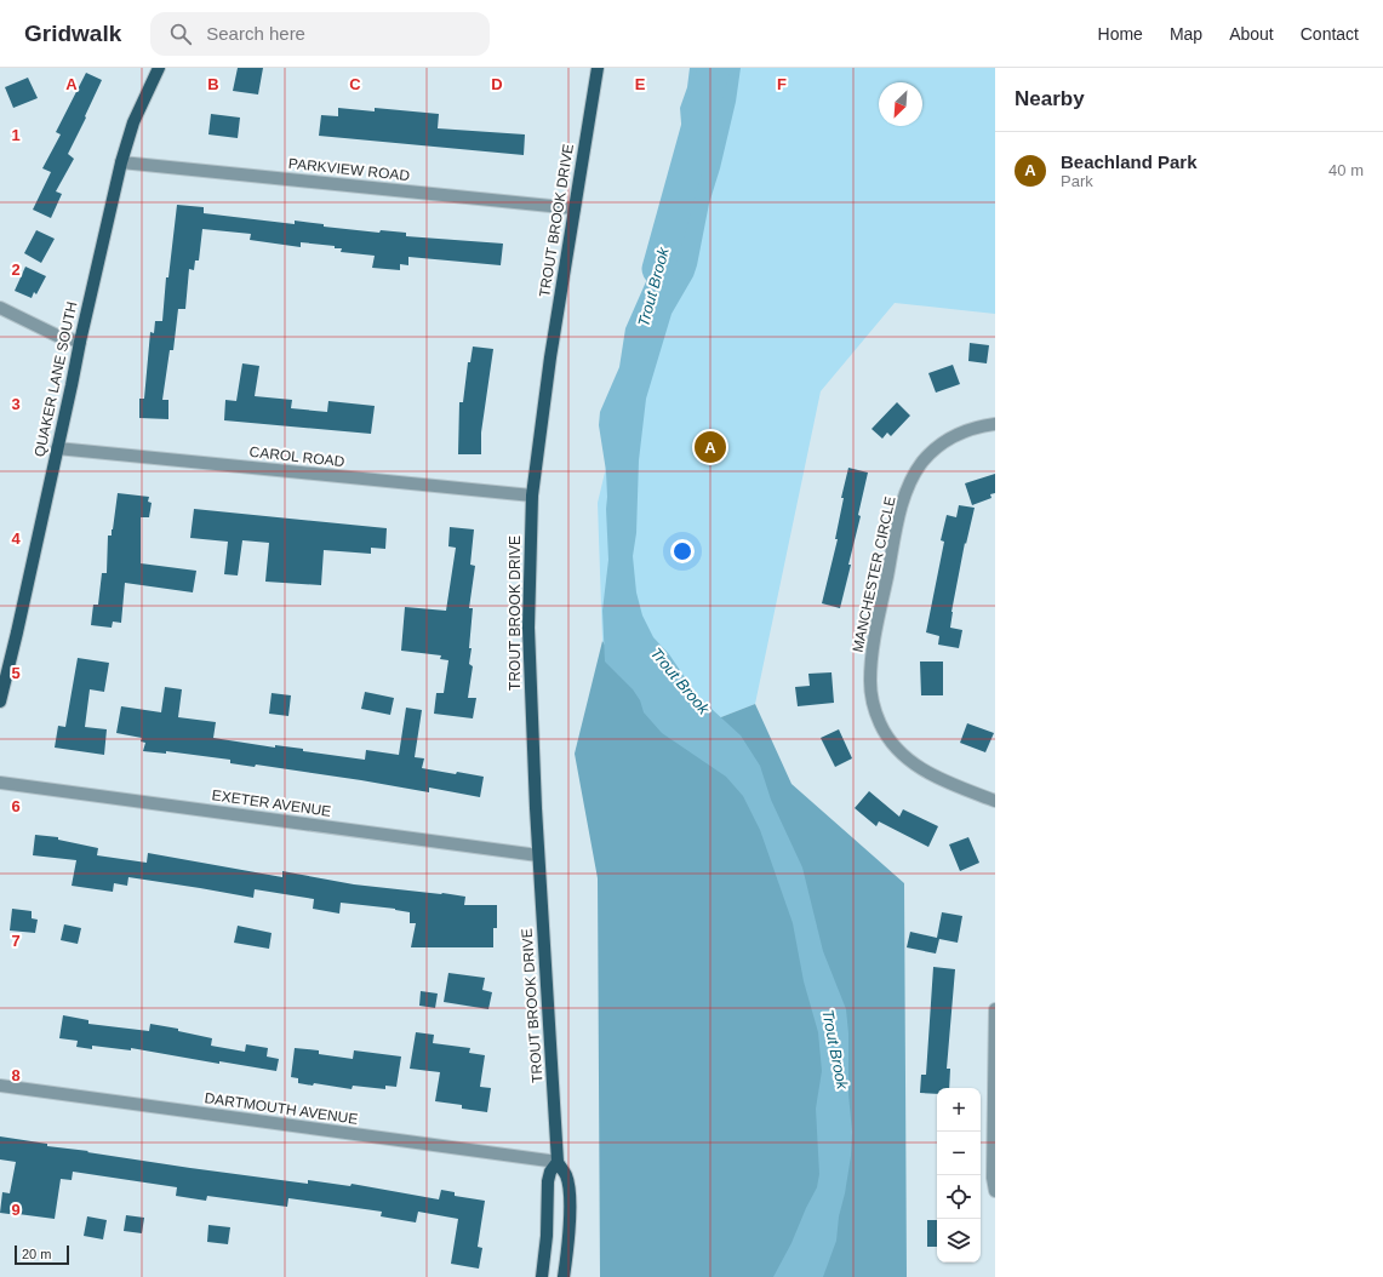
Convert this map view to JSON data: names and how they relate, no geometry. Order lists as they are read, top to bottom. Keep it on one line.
{"streets":{"main road":["TROUT BROOK DRIVE","QUAKER LANE SOUTH"],"street":["PARKVIEW ROAD","CAROL ROAD","MANCHESTER CIRCLE","EXETER AVENUE","DARTMOUTH AVENUE"]},"crossings":[["PARKVIEW ROAD","TROUT BROOK DRIVE"],["PARKVIEW ROAD","QUAKER LANE SOUTH"],["TROUT BROOK DRIVE","CAROL ROAD"],["TROUT BROOK DRIVE","EXETER AVENUE"],["TROUT BROOK DRIVE","DARTMOUTH AVENUE"],["QUAKER LANE SOUTH","CAROL ROAD"]],"water":["Trout Brook"],"scale_bar":"20 m","north":"bottom left","page":{"header":"Gridwalk","search":"Search here","nav":["Home","Map","About","Contact"],"heading":"Nearby","list":[{"mark":"A","name":"Beachland Park","note":"Park","value":"40 m"}],"pins":"A","map_buttons":["+","−"],"scale":"20 m"},"grid":{"columns":["A","B","C","D","E","F"],"rows":["1","2","3","4","5","6","7","8","9"]}}
